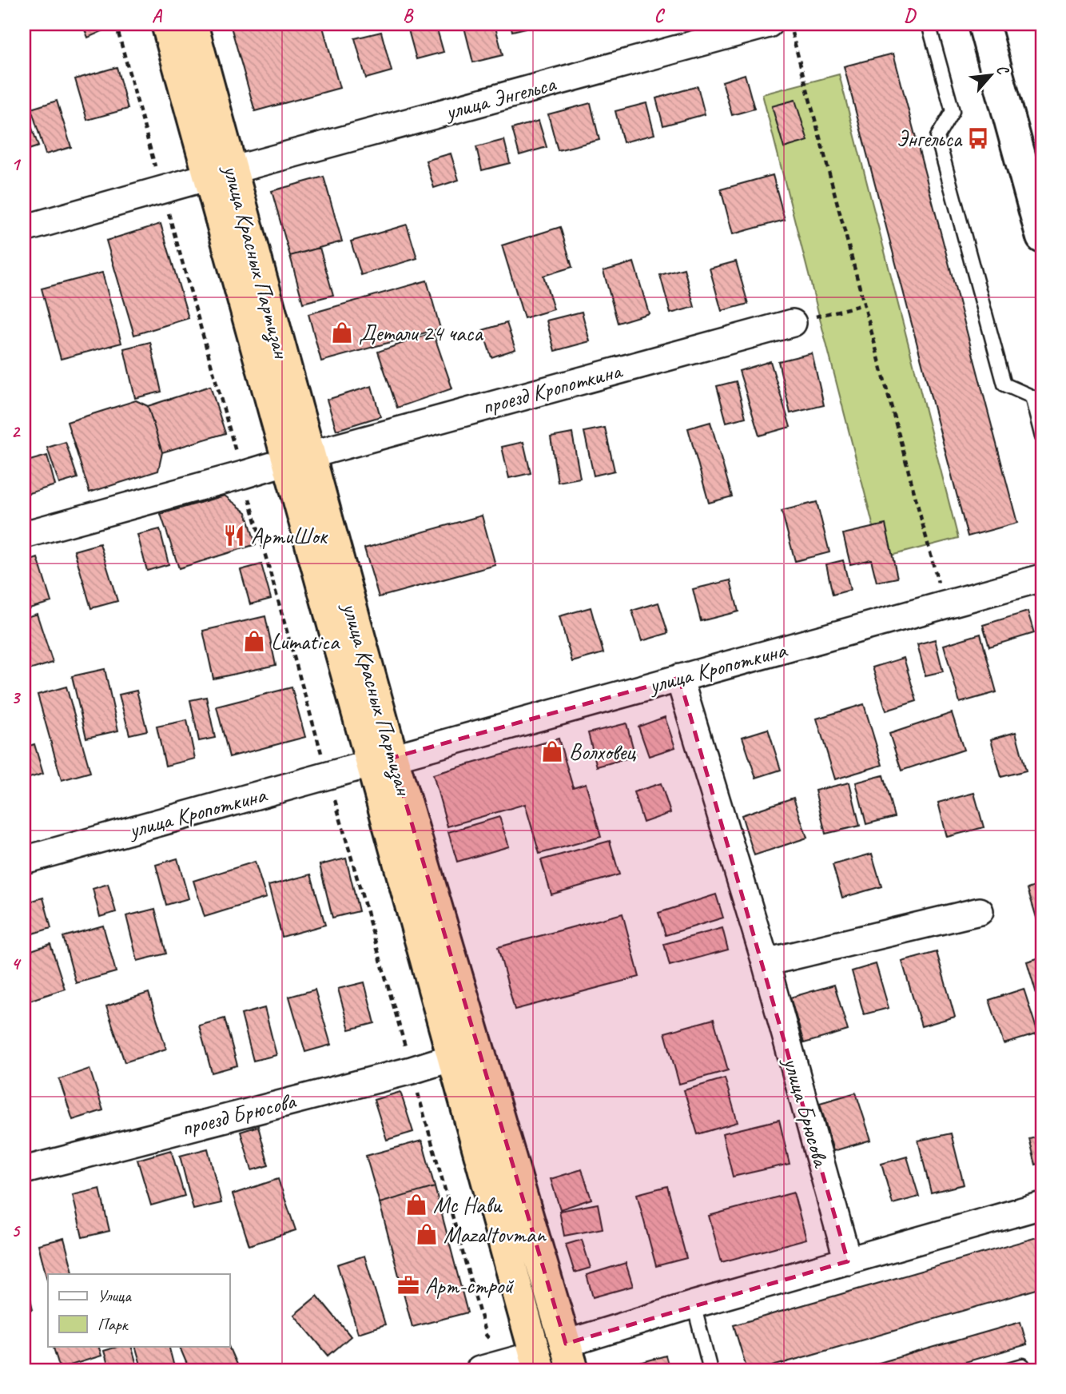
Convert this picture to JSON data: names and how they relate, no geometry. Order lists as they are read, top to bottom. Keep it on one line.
{"streets":{"highway":["улица Красных Партизан"],"street":["улица Энгельса","проезд Кропоткина","улица Кропоткина","улица Брюсова","проезд Брюсова"]},"crossings":[["улица Энгельса","улица Красных Партизан"],["улица Красных Партизан","проезд Кропоткина"],["улица Красных Партизан","улица Кропоткина"],["улица Красных Партизан","проезд Брюсова"],["улица Кропоткина","улица Брюсова"]],"places":{"bus stop":["Энгельса"],"shop":["Детали 24 часа","Lumatica","Волховец","Мс Нави","Mazaltovman"],"restaurant":["АртиШок"],"office":["Арт-строй"]},"legend":["Улица","Парк"],"north":"top right","grid":{"columns":["A","B","C","D"],"rows":["1","2","3","4","5"]}}
